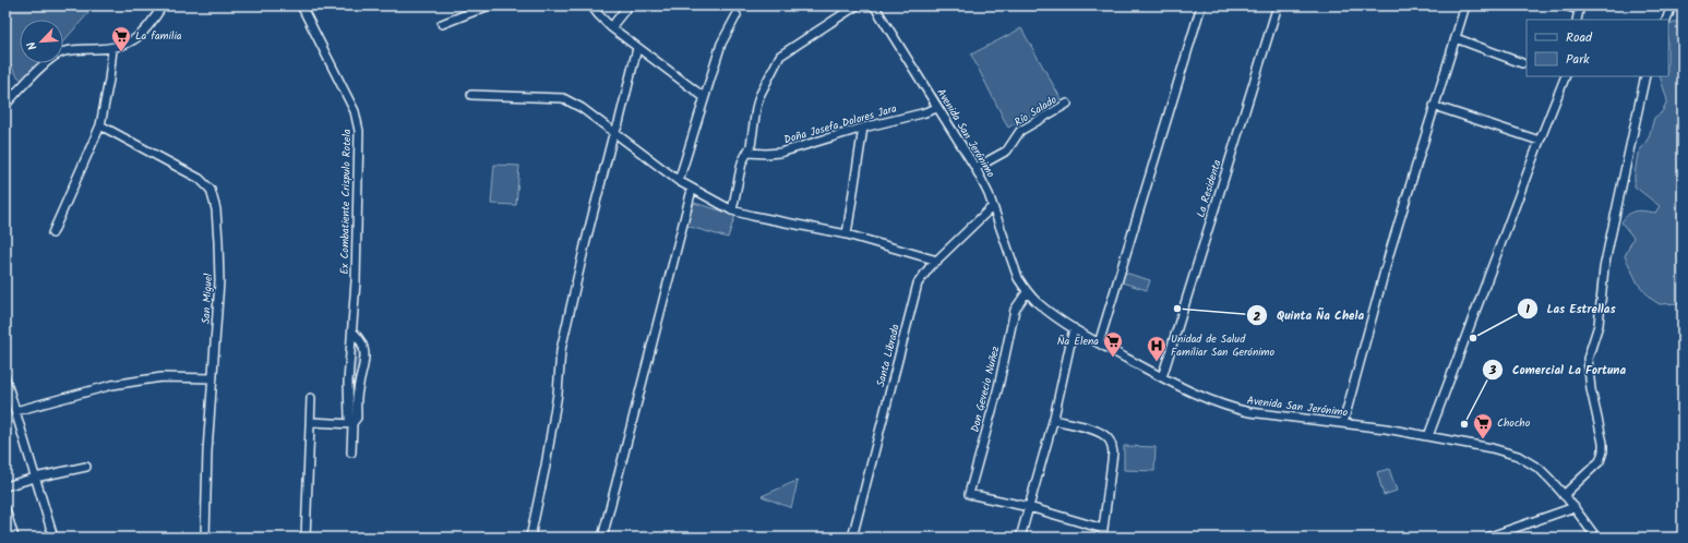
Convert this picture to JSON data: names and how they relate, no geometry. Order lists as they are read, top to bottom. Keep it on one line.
{"streets":{"street":["Río Salado","Doña Josefa Dolores Jara","Avenida San Jerónimo","La Residenta","Ex Combatiente Crispulo Rotela","San Miguel","Santa Librada","Don Gevecio Nuñez"]},"crossings":[["Río Salado","Doña Josefa Dolores Jara"],["Río Salado","Avenida San Jerónimo"],["Río Salado","Santa Librada"],["Doña Josefa Dolores Jara","Avenida San Jerónimo"],["Doña Josefa Dolores Jara","Santa Librada"],["Avenida San Jerónimo","La Residenta"],["Avenida San Jerónimo","Santa Librada"],["Avenida San Jerónimo","Don Gevecio Nuñez"]],"places":{"supermarket":["La familia","Ña Elena","Chocho"],"other":["Quinta Ña Chela","Las Estrellas","Comercial La Fortuna"],"hospital":["Unidad de Salud Familiar San Gerónimo"]},"legend":["Road","Park"],"north":"bottom left"}
